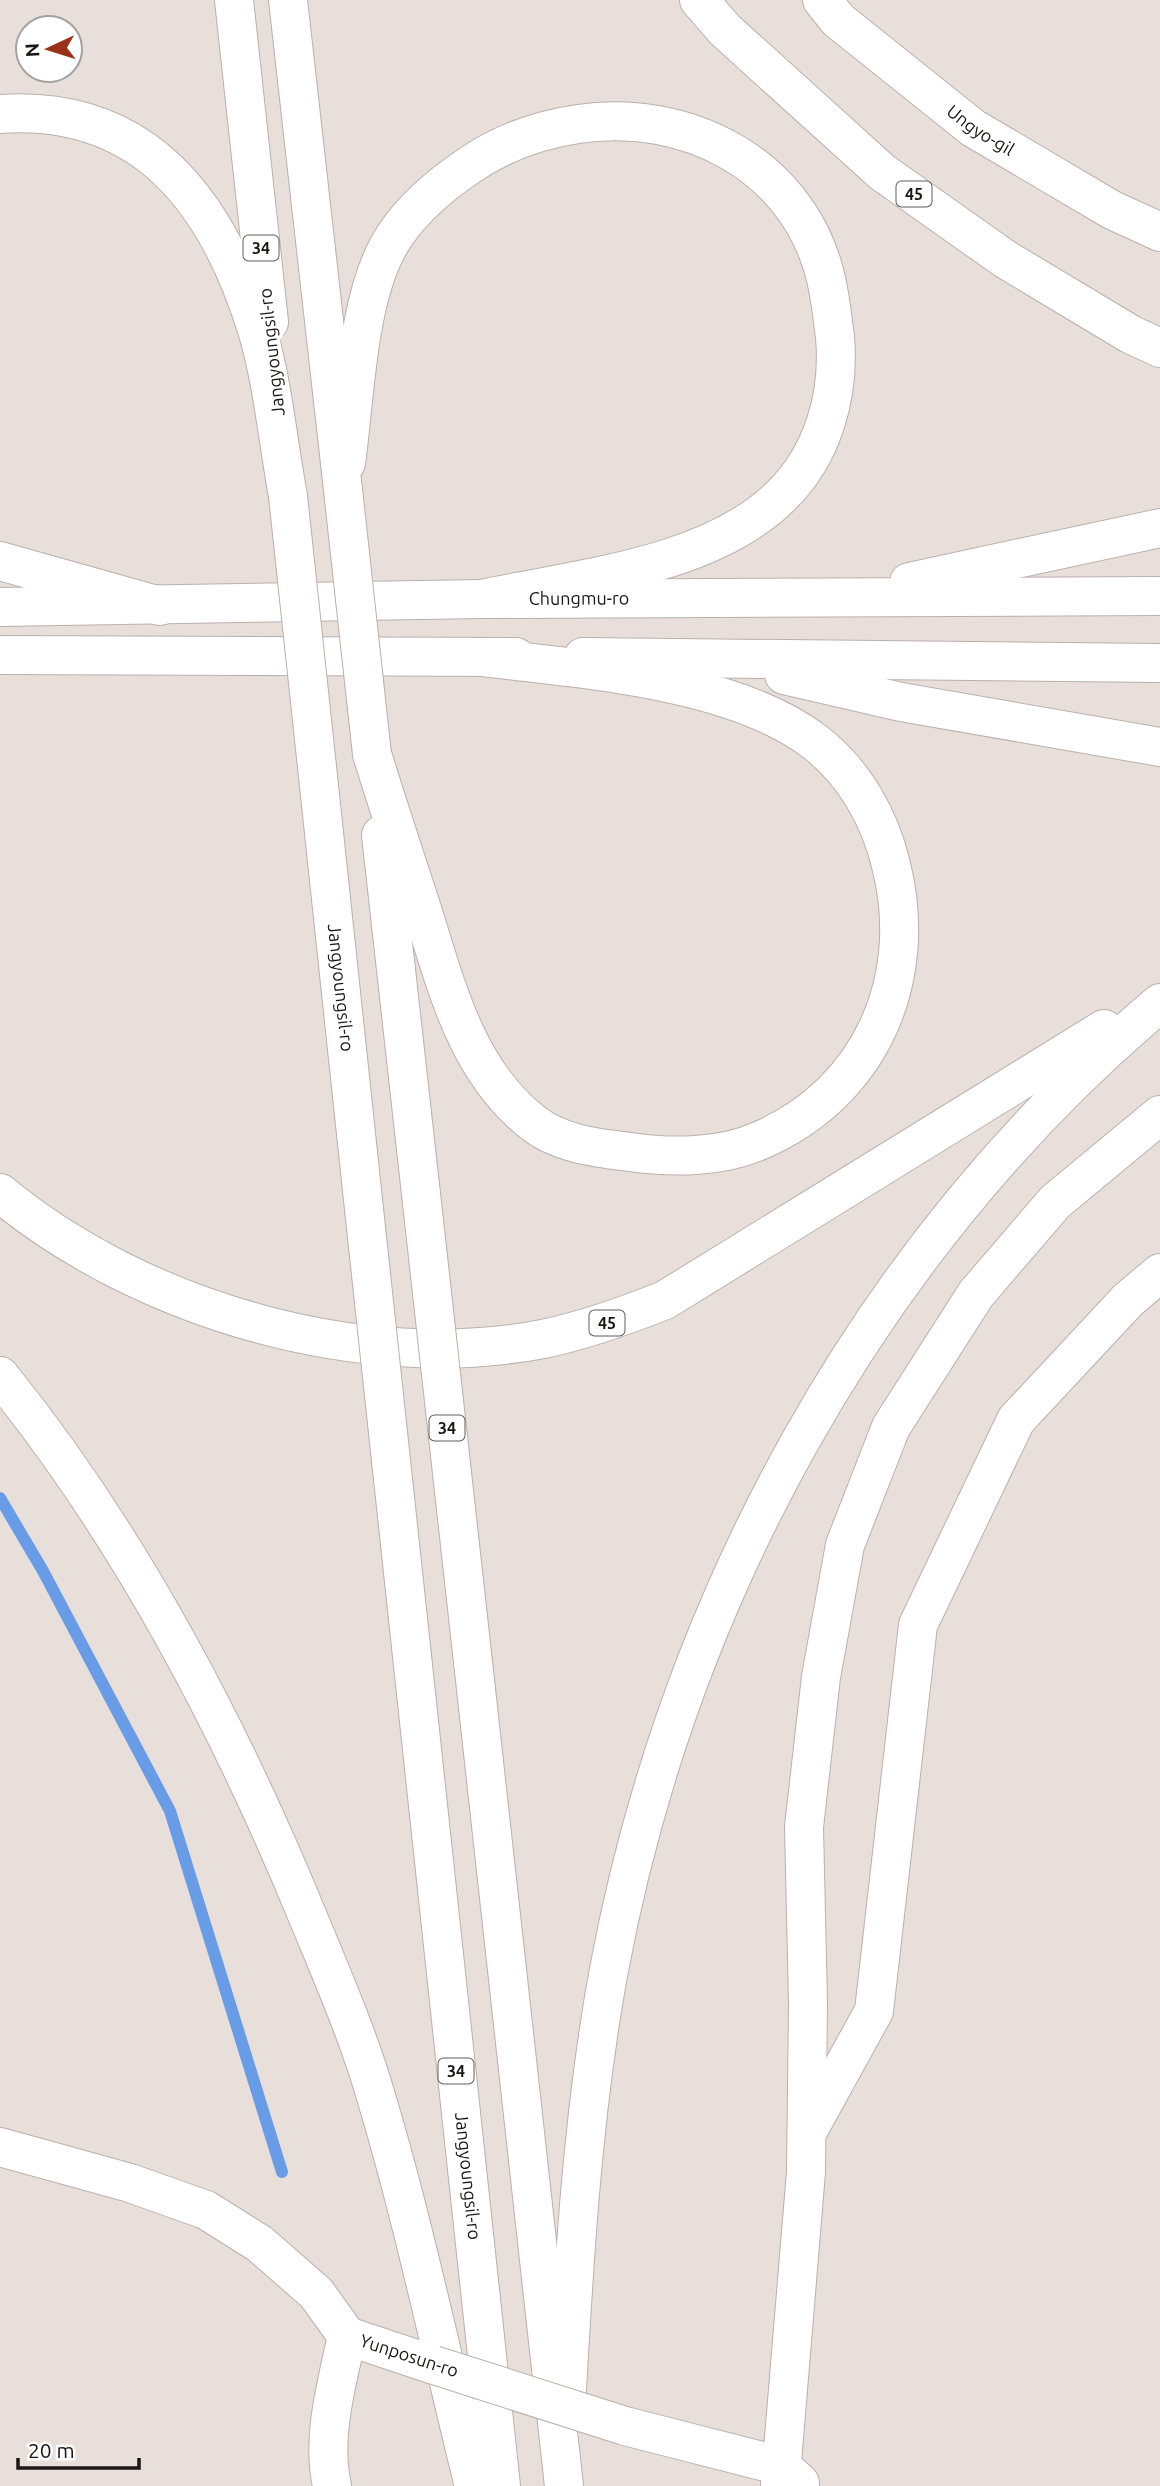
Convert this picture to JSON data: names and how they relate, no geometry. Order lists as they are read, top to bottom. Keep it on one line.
{"streets":{"main road":["Ungyo-gil","45","34","Jangyoungsil-ro","Chungmu-ro","Yunposun-ro"]},"scale_bar":"20 m","north":"left"}
